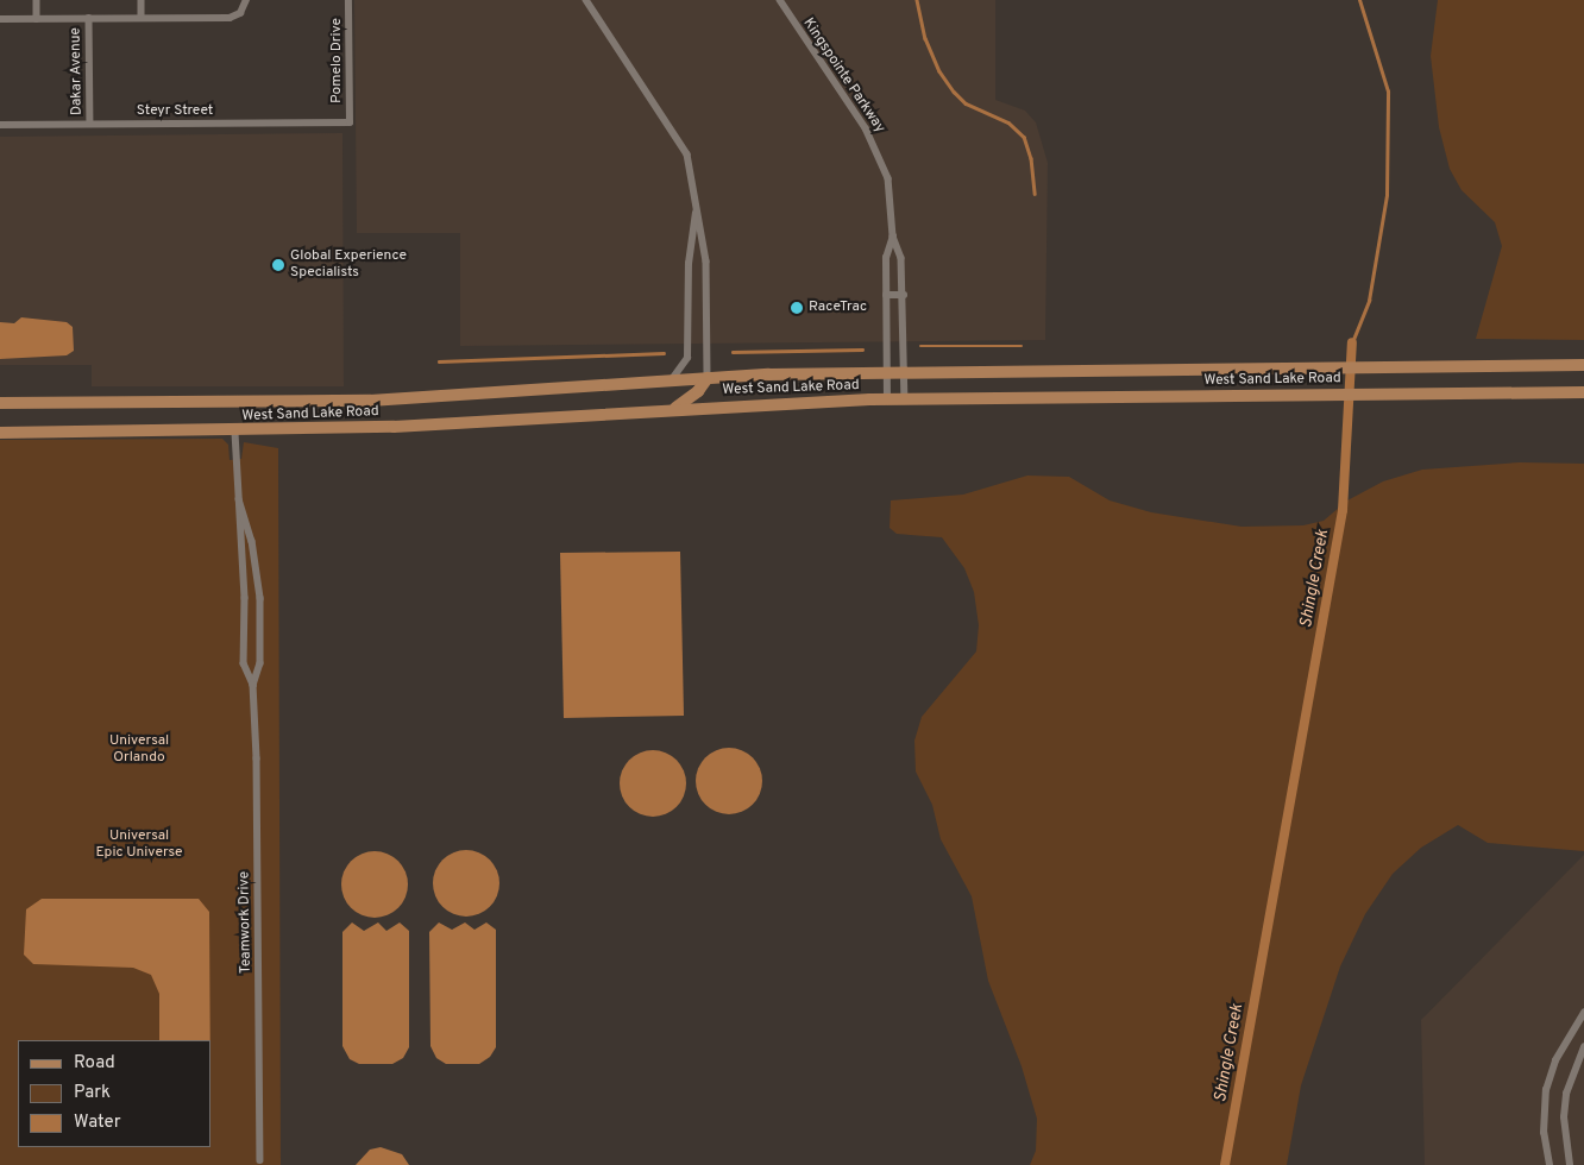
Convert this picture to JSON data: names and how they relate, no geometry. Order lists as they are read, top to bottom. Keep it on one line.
{"streets":{"main road":["West Sand Lake Road"],"street":["Pomelo Drive","Dakar Avenue","Kingspointe Parkway","Steyr Street","Teamwork Drive"]},"crossings":[["Pomelo Drive","Steyr Street"],["Dakar Avenue","Steyr Street"],["Kingspointe Parkway","West Sand Lake Road"],["West Sand Lake Road","Teamwork Drive"]],"water":["Shingle Creek"],"parks":["Universal Orlando","Universal Epic Universe"],"places":["Global Experience Specialists","RaceTrac"],"legend":["Road","Park","Water"]}
